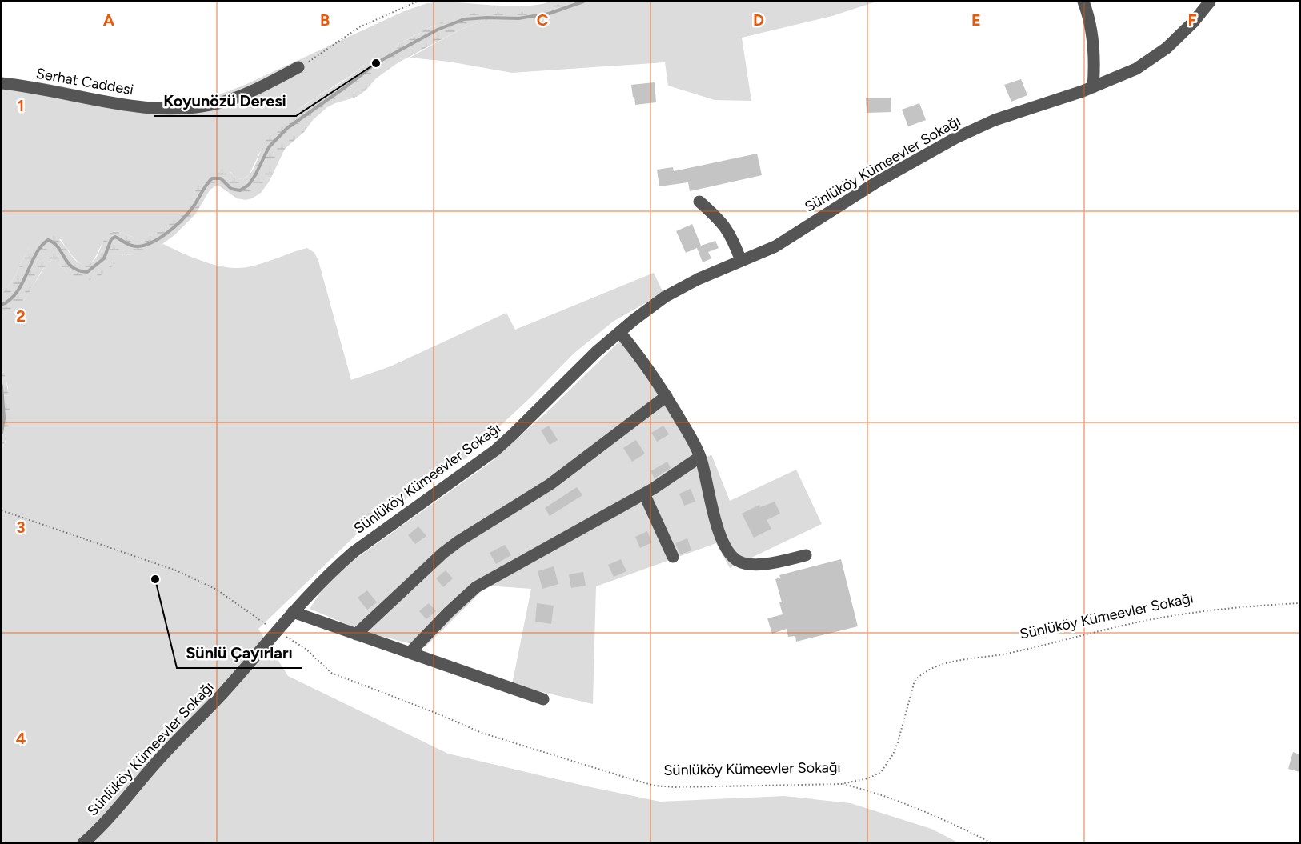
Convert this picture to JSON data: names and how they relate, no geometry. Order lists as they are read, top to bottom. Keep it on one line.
{"streets":{"street":["Serhat Caddesi","Sünlüköy Kümeevler Sokağı"]},"places":["Koyunözü Deresi","Sünlü Çayırları"],"grid":{"columns":["A","B","C","D","E","F"],"rows":["1","2","3","4"]}}
